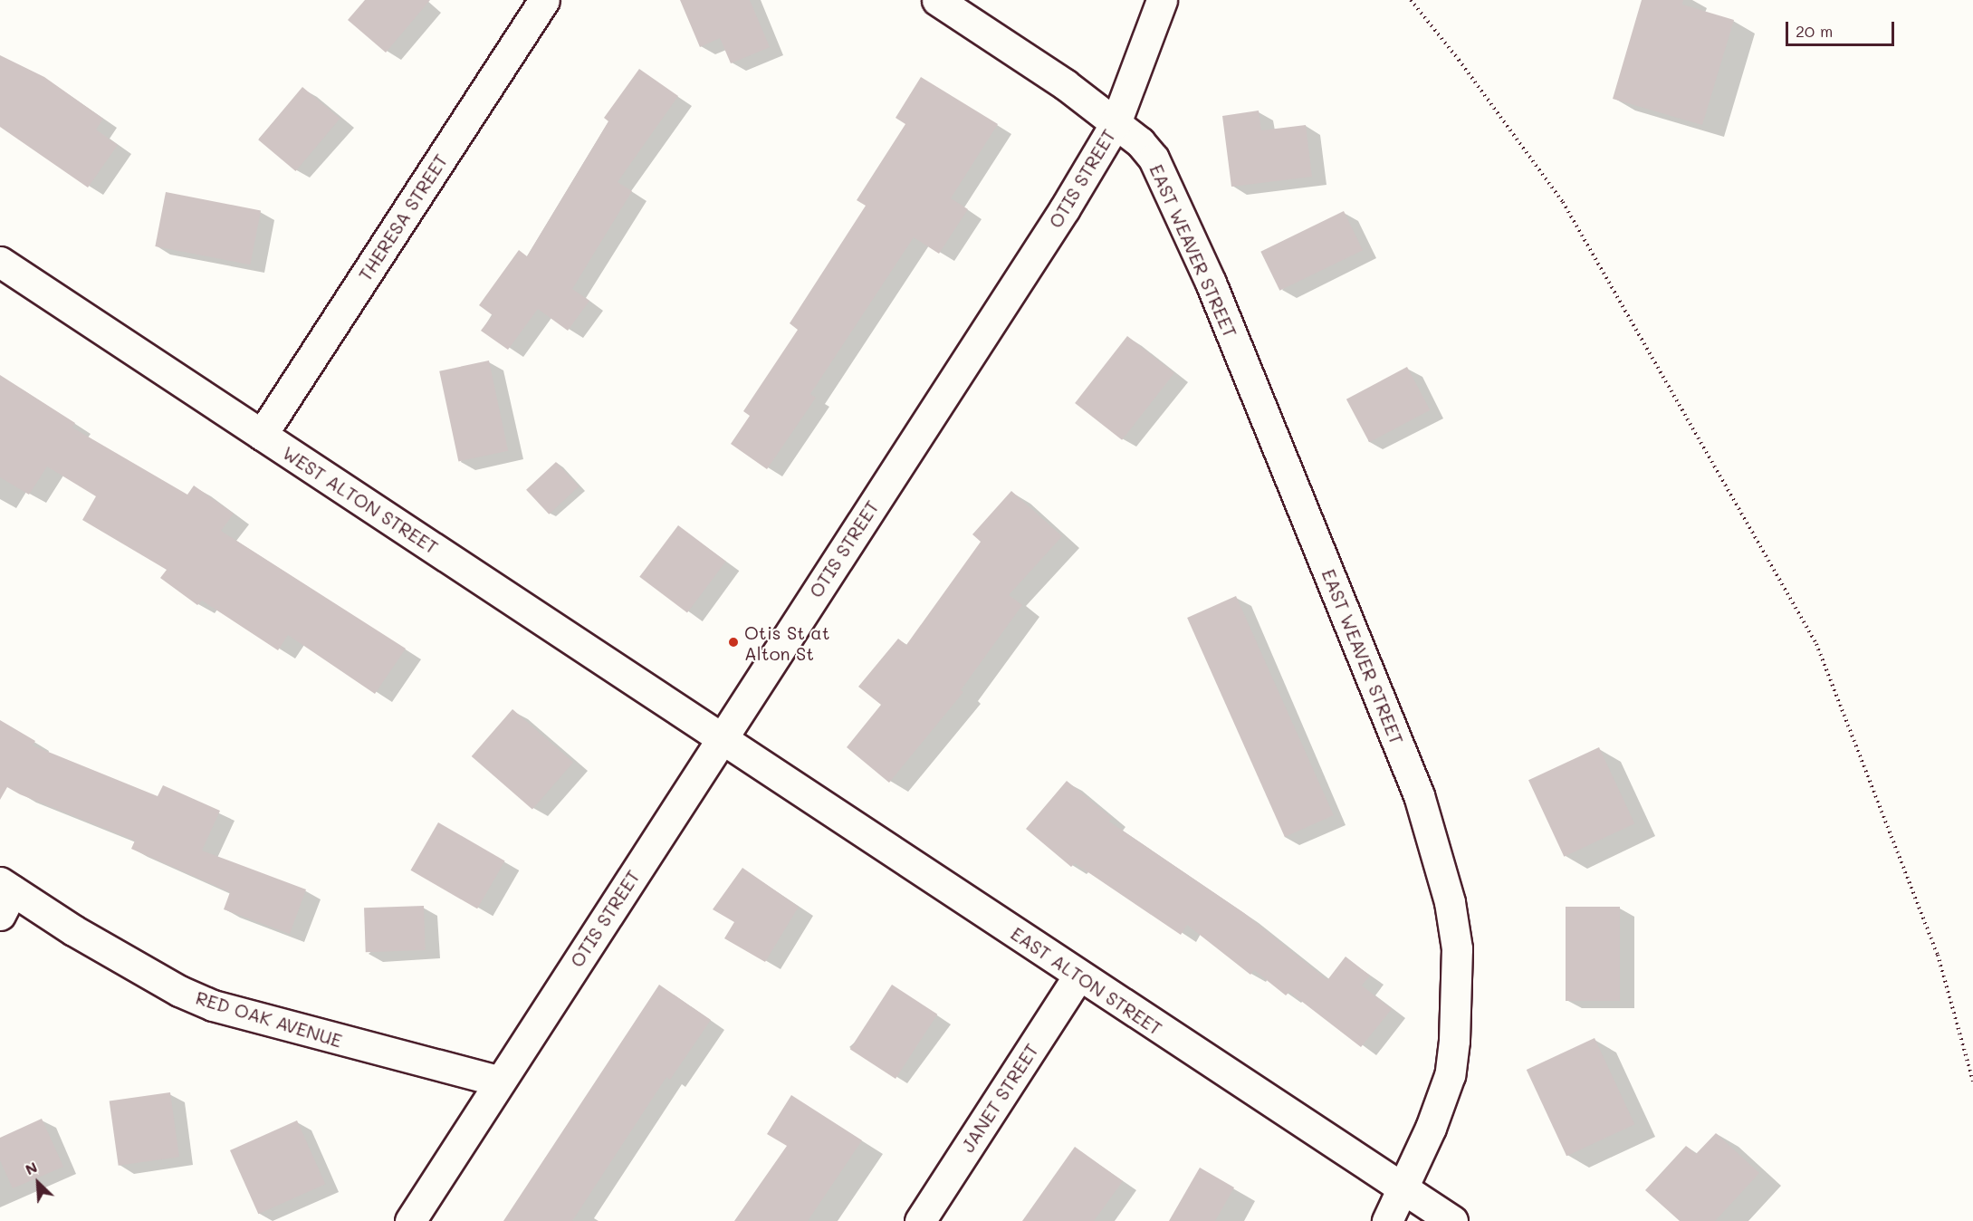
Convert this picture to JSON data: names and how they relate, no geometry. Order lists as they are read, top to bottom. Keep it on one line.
{"streets":{"street":["OTIS STREET","THERESA STREET","EAST WEAVER STREET","WEST ALTON STREET","EAST ALTON STREET","RED OAK AVENUE","JANET STREET"]},"crossings":[["OTIS STREET","EAST WEAVER STREET"],["OTIS STREET","WEST ALTON STREET"],["OTIS STREET","EAST ALTON STREET"],["OTIS STREET","RED OAK AVENUE"],["THERESA STREET","WEST ALTON STREET"],["EAST WEAVER STREET","EAST ALTON STREET"],["WEST ALTON STREET","EAST ALTON STREET"],["EAST ALTON STREET","JANET STREET"]],"places":["Otis St at Alton St"],"scale_bar":"20 m","north":"top left"}
